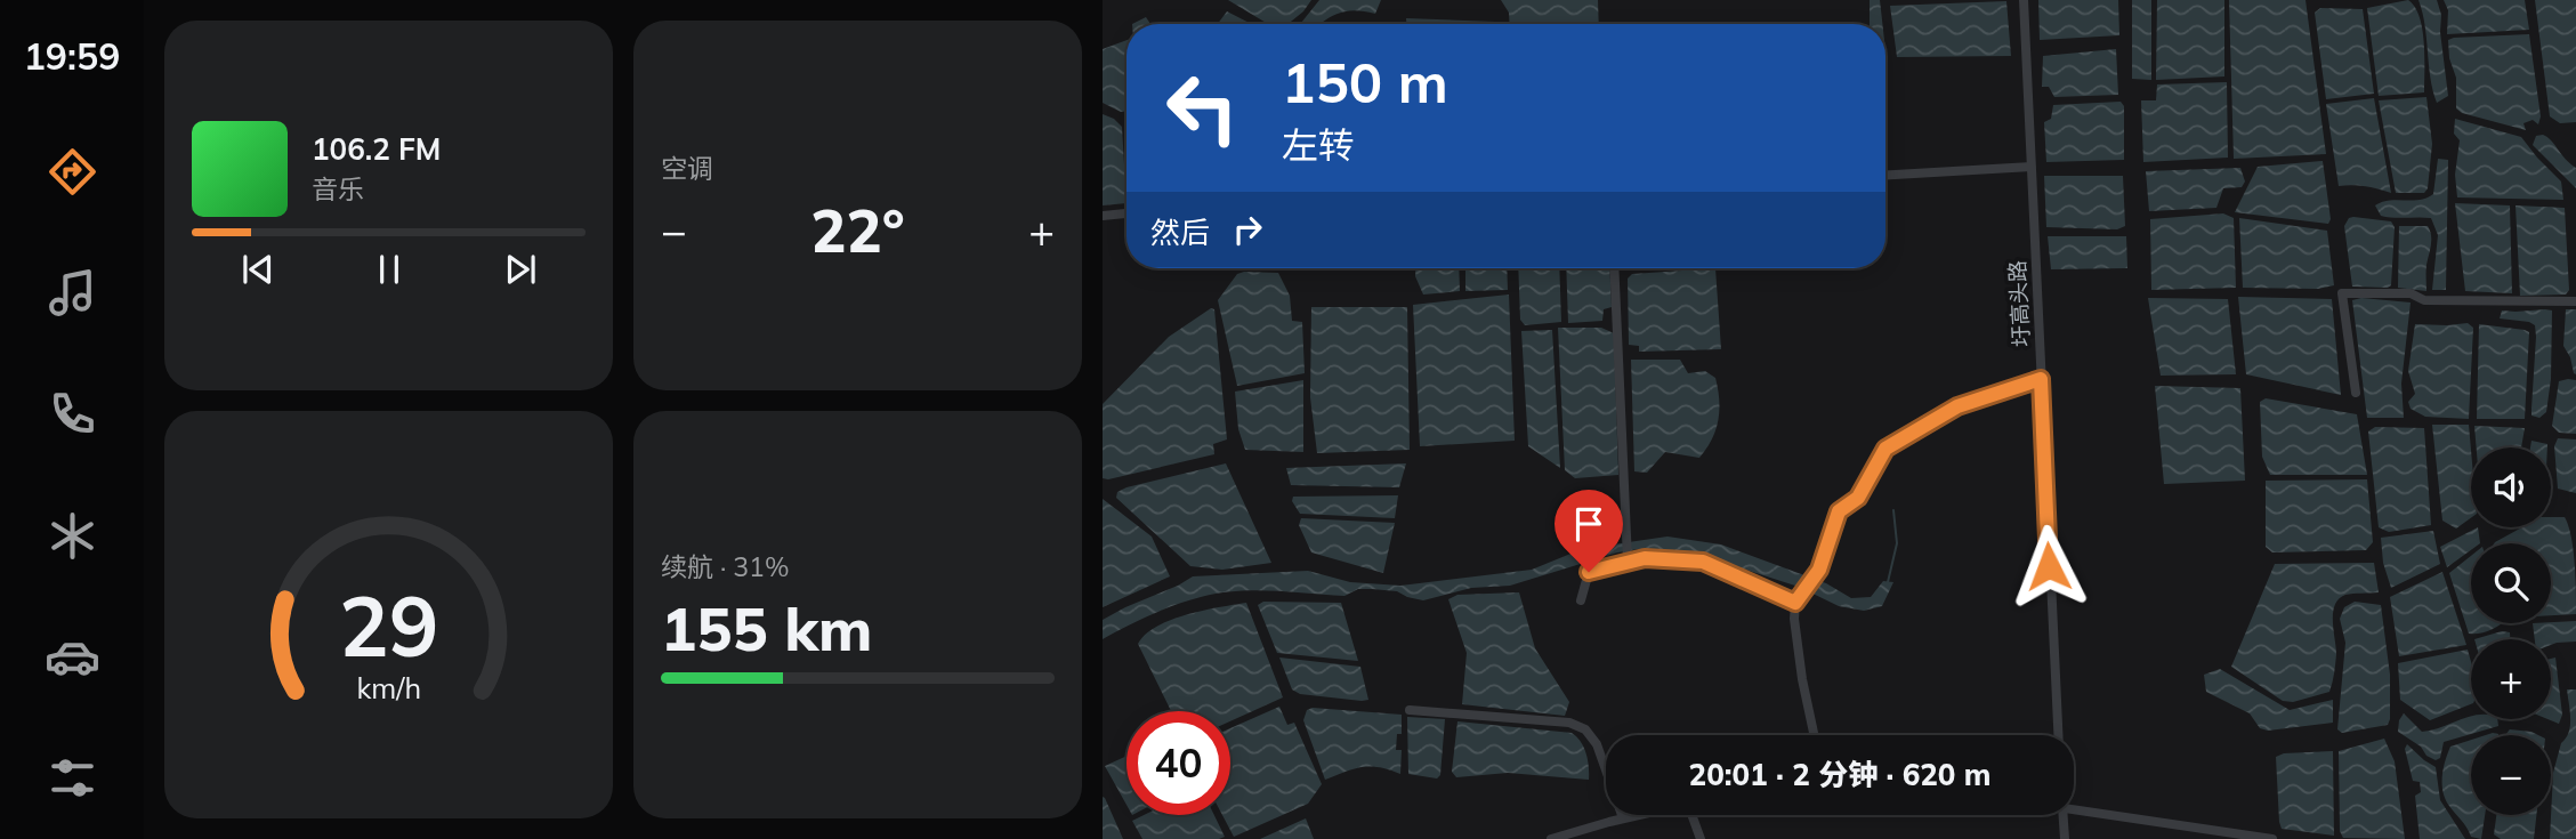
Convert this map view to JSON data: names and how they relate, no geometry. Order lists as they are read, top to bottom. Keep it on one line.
{"streets":{"street":["圩高头路"]},"page":{"tabs":"19:59","tile":["空调",["续航 · 31%","155 km"]],"turn":["150 m","左转"],"song":["106.2 FM","音乐"],"then":"然后","heat":["−","22°","+"],"map_buttons":["+","−"],"limit":"40","trip":"20:01 · 2 分钟 · 620 m","gauge":["29","km/h"]}}
